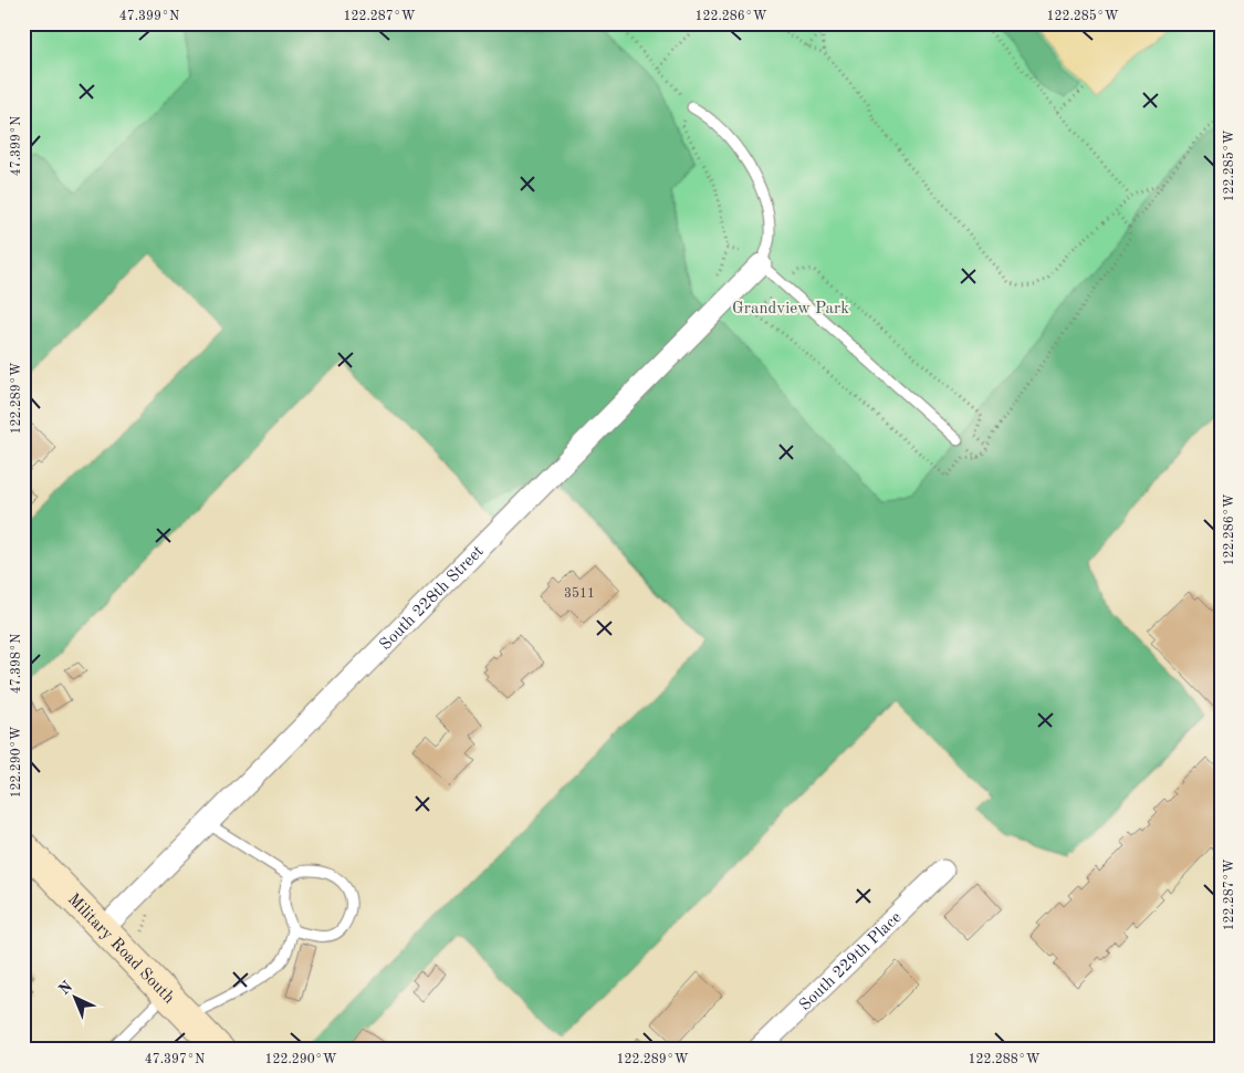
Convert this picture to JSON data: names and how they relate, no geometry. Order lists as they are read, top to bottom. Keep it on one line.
{"streets":{"main road":["Military Road South"],"street":["South 228th Street","South 229th Place"]},"crossings":[["South 228th Street","Military Road South"]],"parks":["Grandview Park"],"house_numbers":["3511"],"north":"top left","coordinates":["47.399°N","122.287°W","122.286°W","122.285°W","122.289°W","47.398°N","122.290°W","47.397°N","122.288°W"]}
